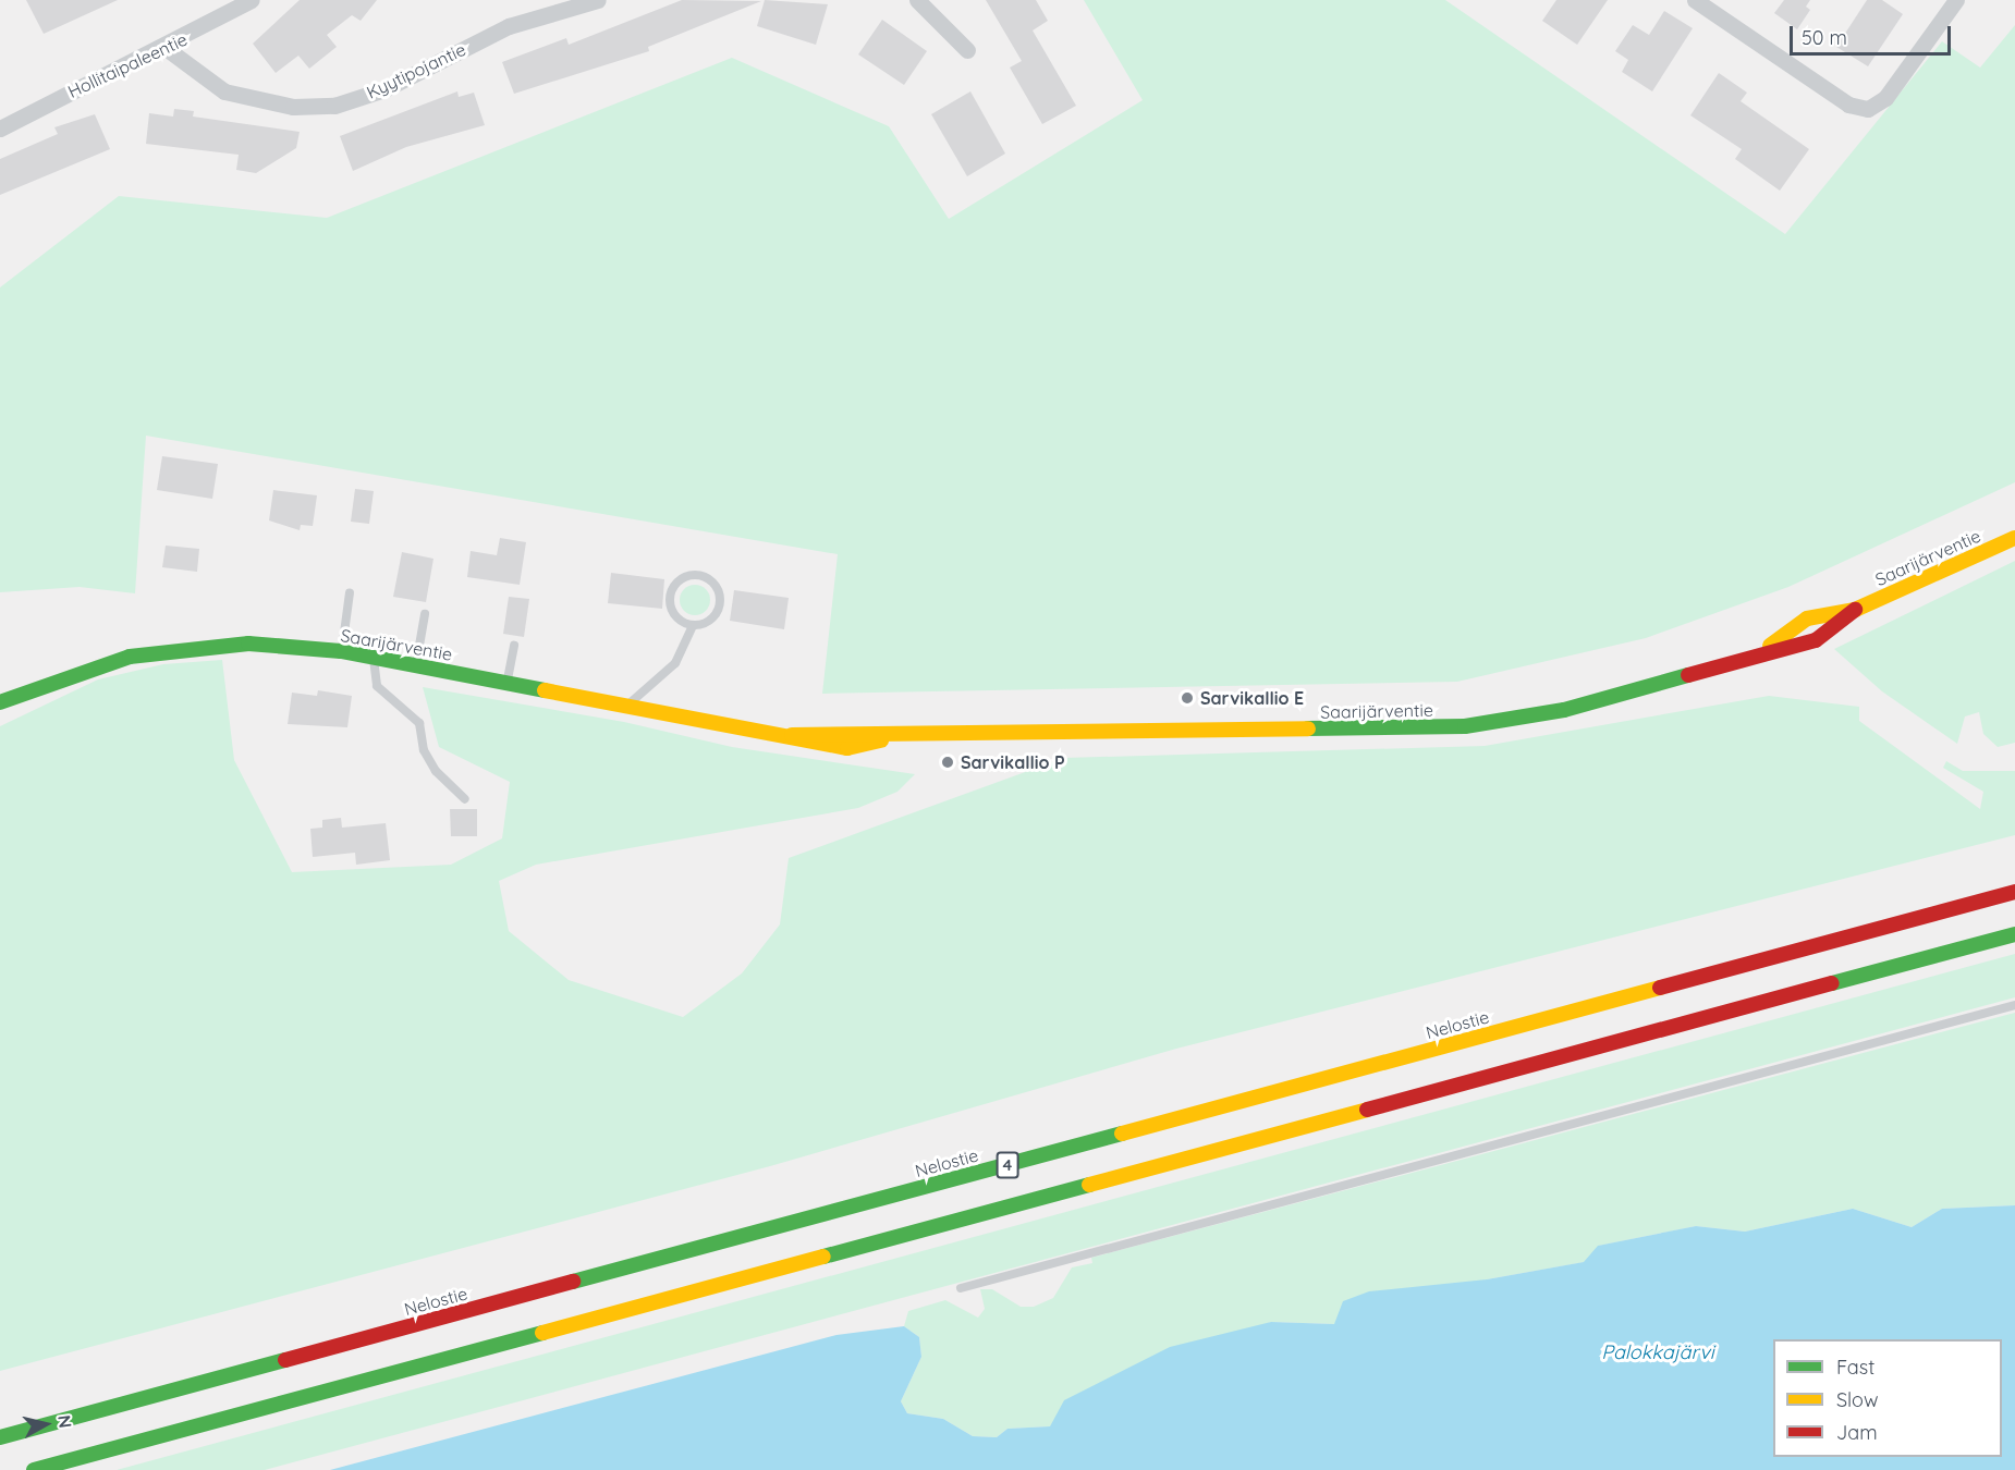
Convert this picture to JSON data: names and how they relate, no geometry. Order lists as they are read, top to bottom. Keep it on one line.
{"streets":{"main road":["Saarijärventie","Nelostie","4"],"street":["Hollitaipaleentie","Kyytipojantie"]},"crossings":[["Hollitaipaleentie","Kyytipojantie"]],"water":["Palokkajärvi"],"places":["Sarvikallio E","Sarvikallio P"],"legend":["Fast","Slow","Jam"],"scale_bar":"50 m","north":"right"}
